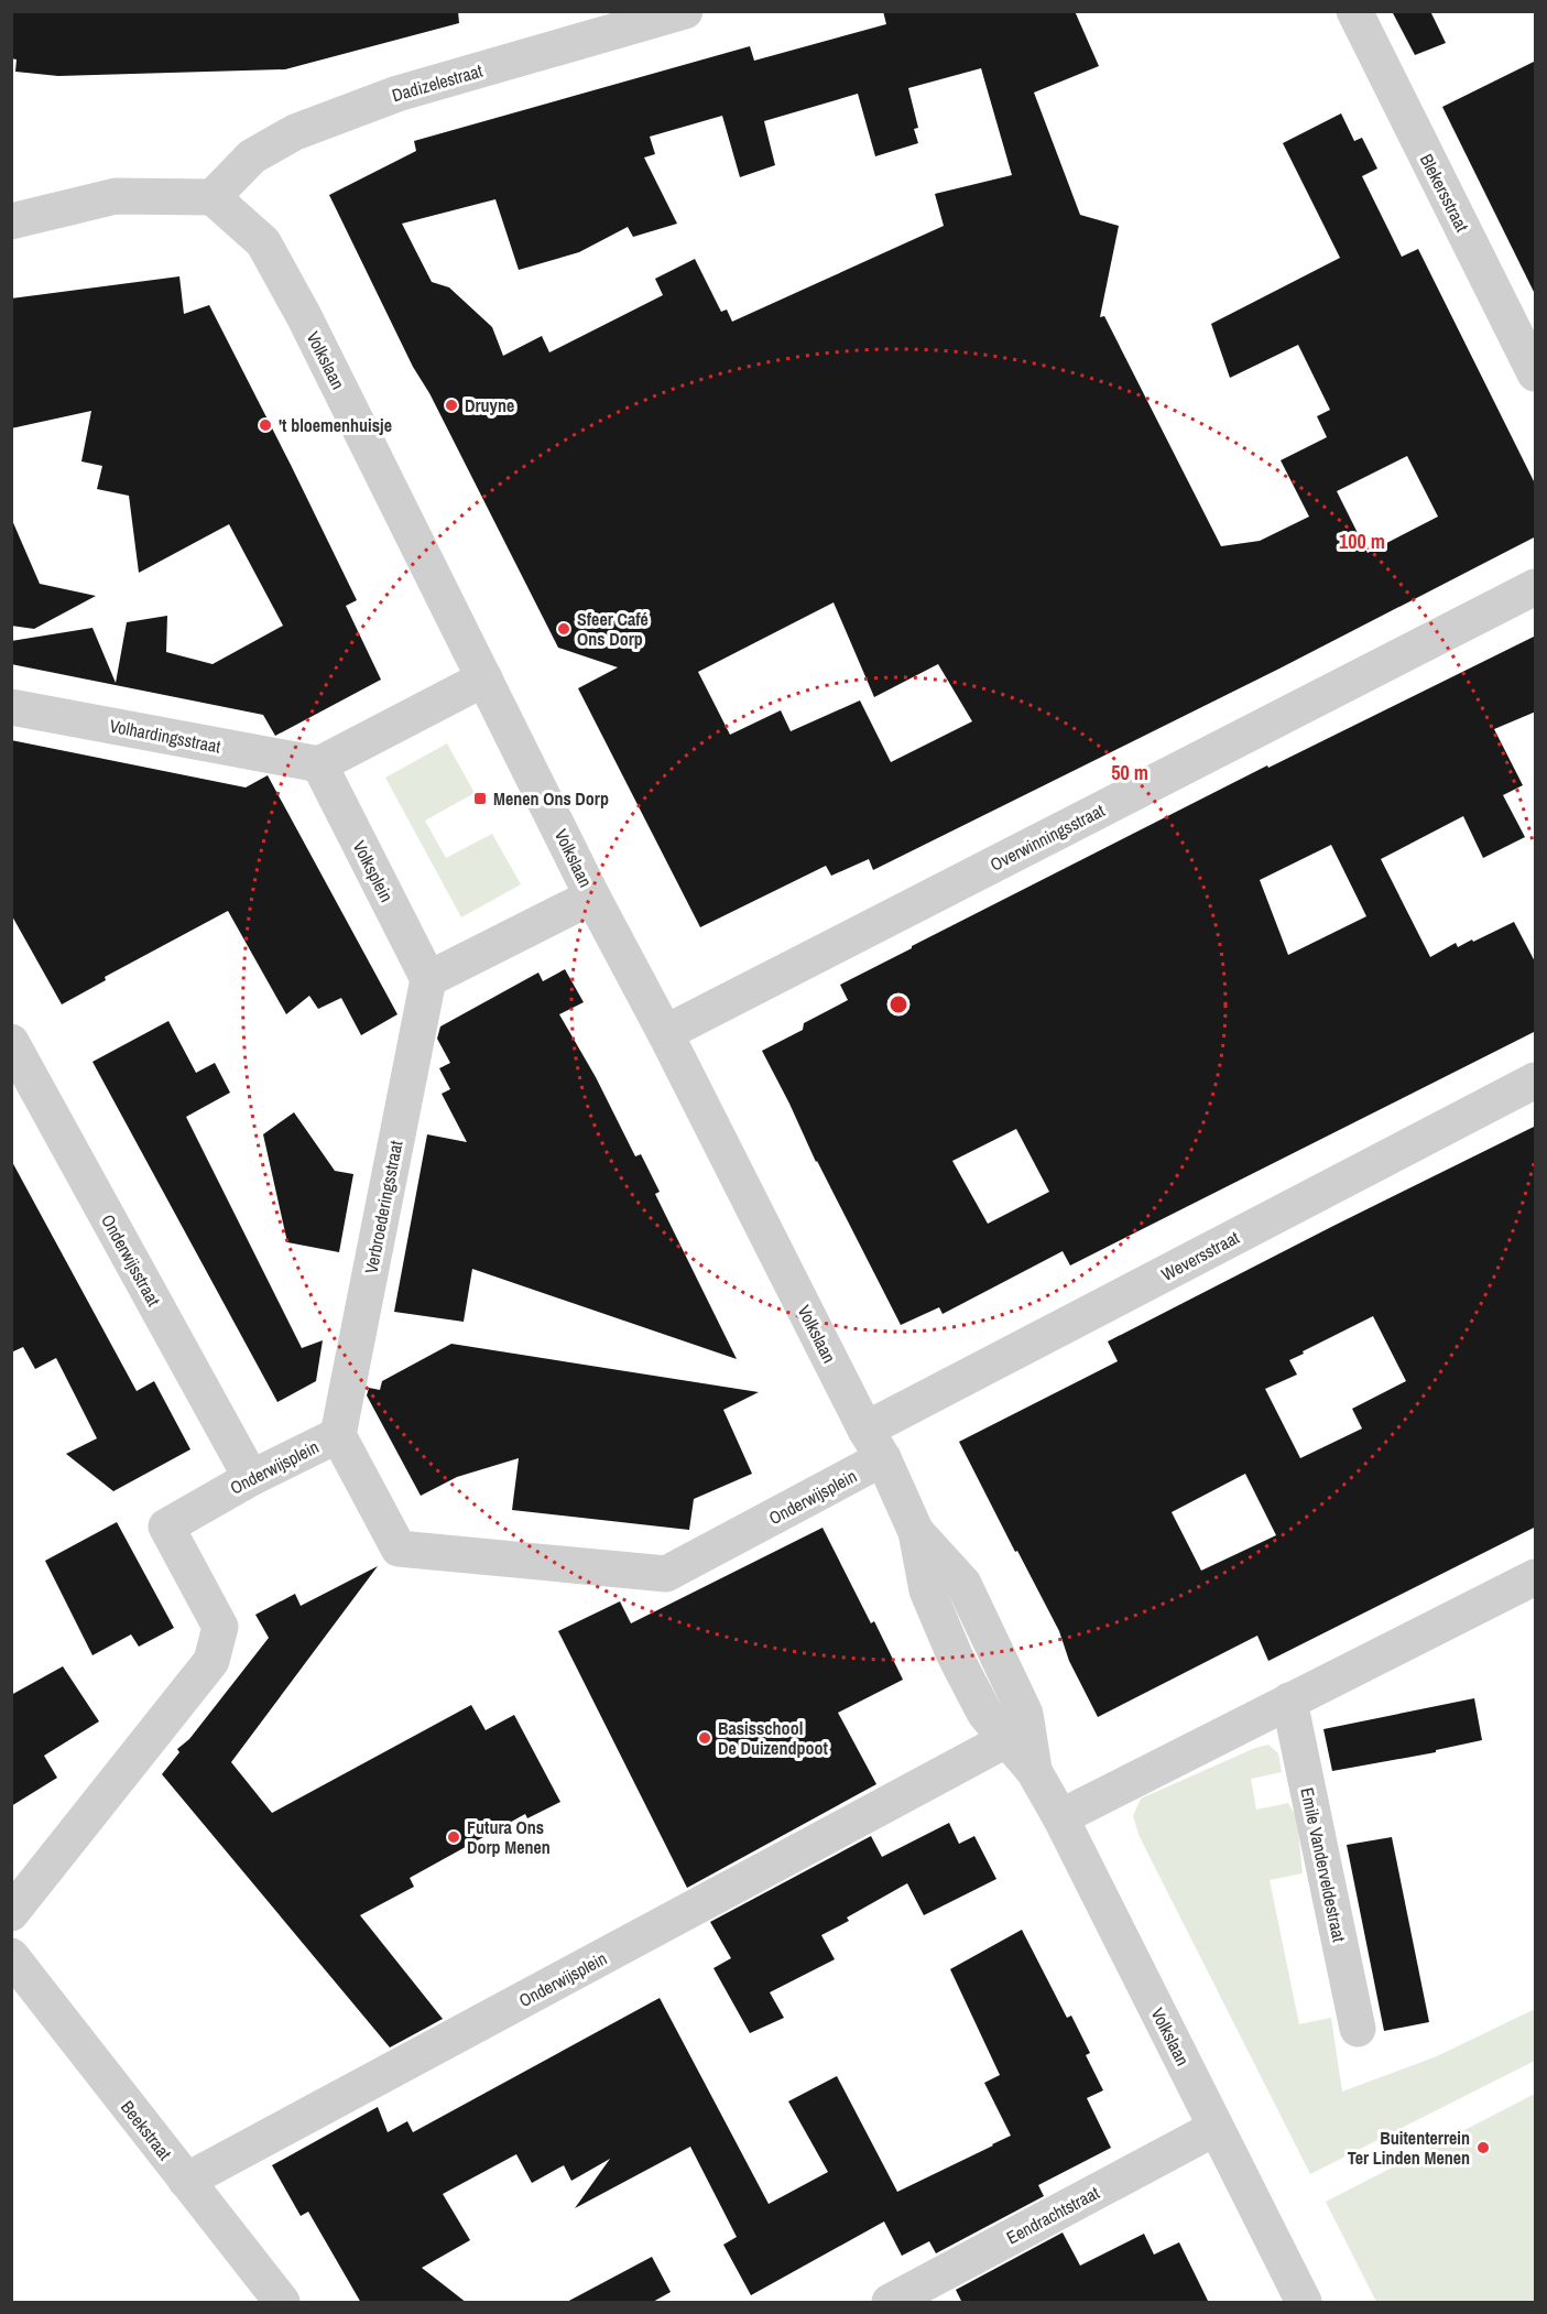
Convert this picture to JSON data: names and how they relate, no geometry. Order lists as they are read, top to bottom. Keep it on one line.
{"streets":{"street":["Dadizelestraat","Blekersstraat","Volkslaan","Volhardingsstraat","Overwinningsstraat","Volksplein","Verbroederingsstraat","Weversstraat","Onderwijsstraat","Onderwijsplein","Emile Vanderveldestraat","Beekstraat","Eendrachtstraat"]},"crossings":[["Dadizelestraat","Volkslaan"],["Volkslaan","Overwinningsstraat"],["Volkslaan","Weversstraat"],["Volkslaan","Onderwijsplein"],["Volkslaan","Eendrachtstraat"],["Volhardingsstraat","Volksplein"],["Volksplein","Verbroederingsstraat"],["Verbroederingsstraat","Onderwijsplein"],["Weversstraat","Onderwijsplein"],["Onderwijsstraat","Onderwijsplein"],["Onderwijsplein","Beekstraat"]],"places":{"other":["Druyne","'t bloemenhuisje","Sfeer Café Ons Dorp","Basisschool De Duizendpoot","Futura Ons Dorp Menen","Buitenterrein Ter Linden Menen"],"transit":["Menen Ons Dorp"]},"rings":["100 m","50 m"]}
